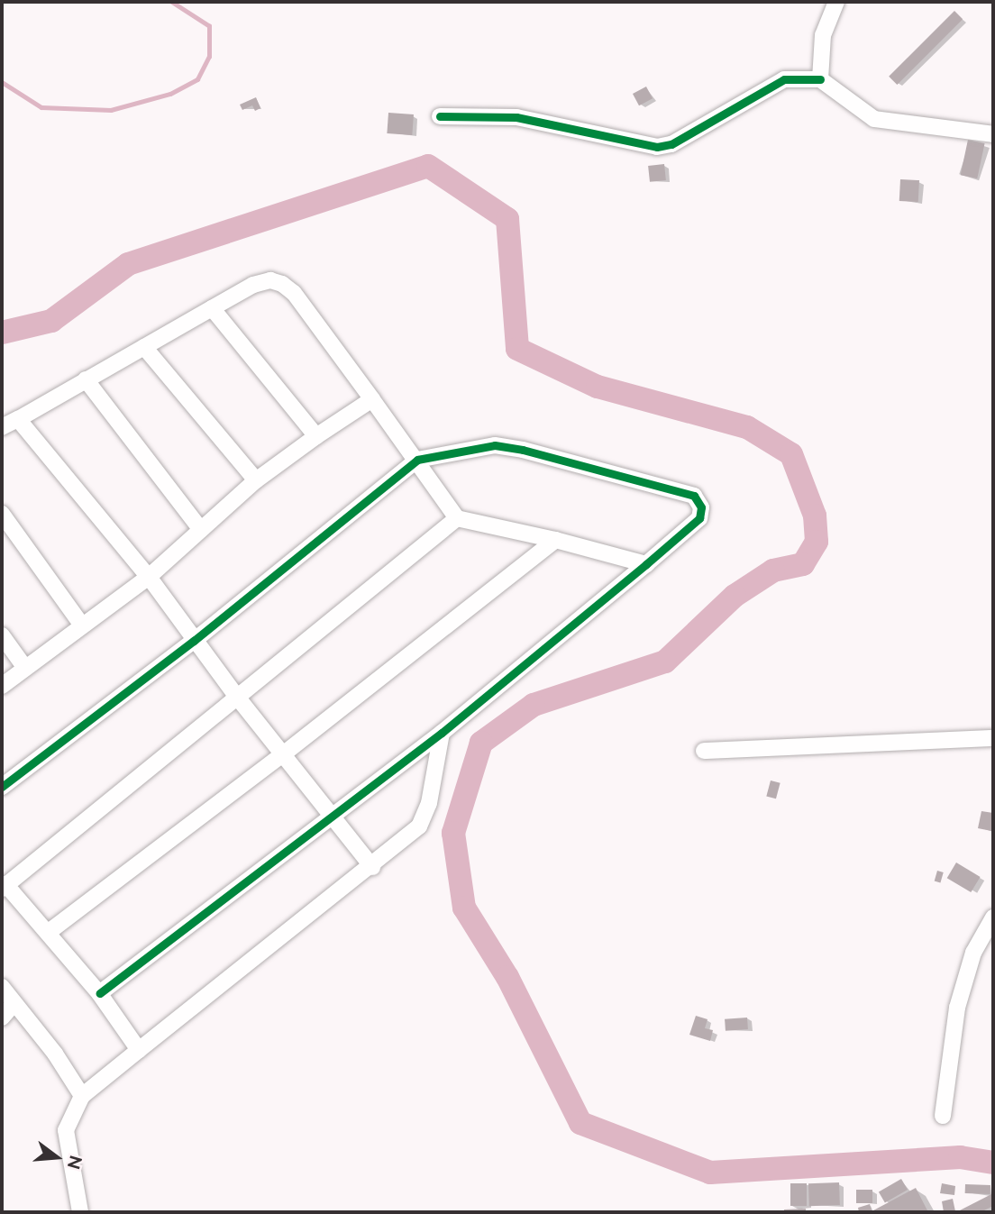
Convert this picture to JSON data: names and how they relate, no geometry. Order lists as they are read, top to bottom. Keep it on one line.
{"north":"right"}
